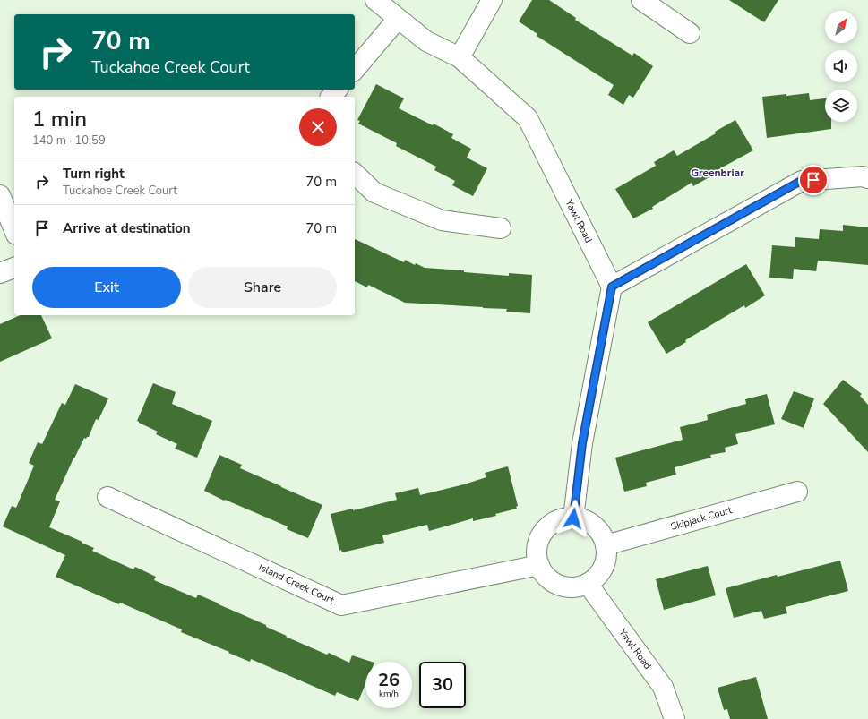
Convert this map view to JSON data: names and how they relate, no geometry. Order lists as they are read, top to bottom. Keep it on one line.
{"streets":{"street":["Yawl Road","Skipjack Court","Island Creek Court"]},"crossings":[["Yawl Road","Skipjack Court"],["Yawl Road","Island Creek Court"],["Skipjack Court","Island Creek Court"]],"districts":["Greenbriar"],"north":"top right","page":{"turn":["70 m","Tuckahoe Creek Court"],"heading":["1 min","140 m · 10:59"],"list":[{"name":"Turn right","note":"Tuckahoe Creek Court","value":"70 m"},{"name":"Arrive at destination","value":"70 m"}],"buttons":["Exit","Share"],"speed":"26 km/h","limit":"30"}}
